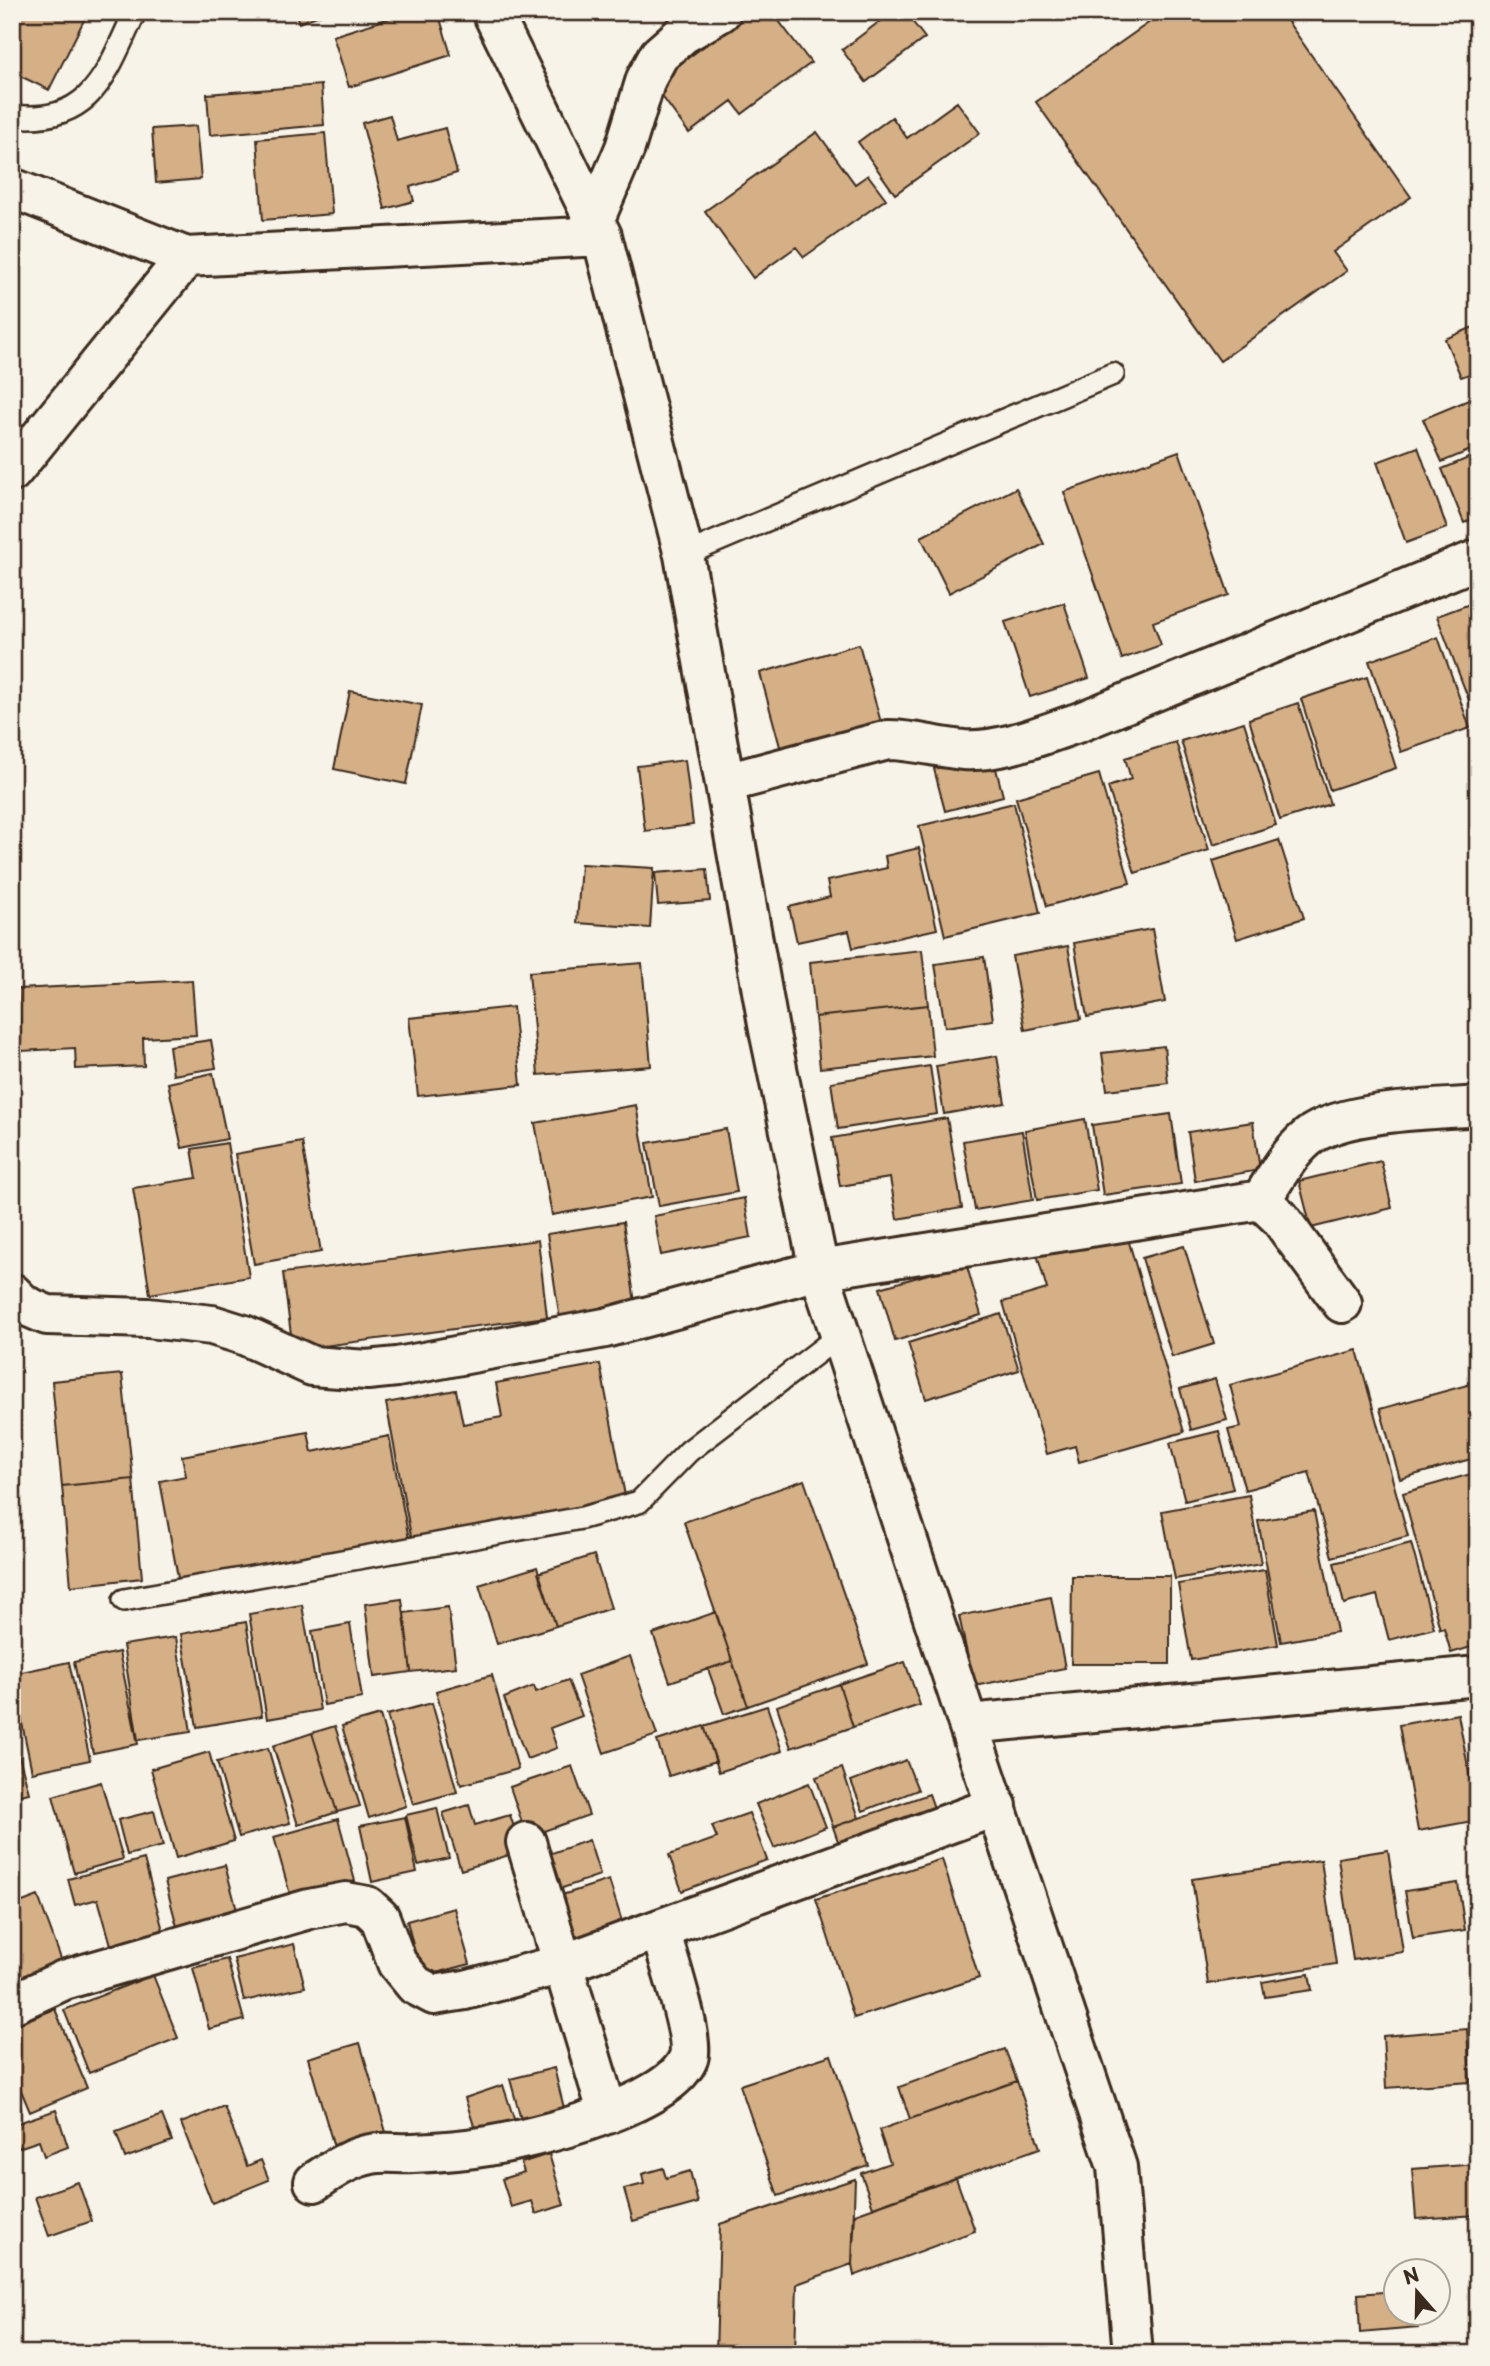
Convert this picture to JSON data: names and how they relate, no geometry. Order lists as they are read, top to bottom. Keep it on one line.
{"north":"top"}
